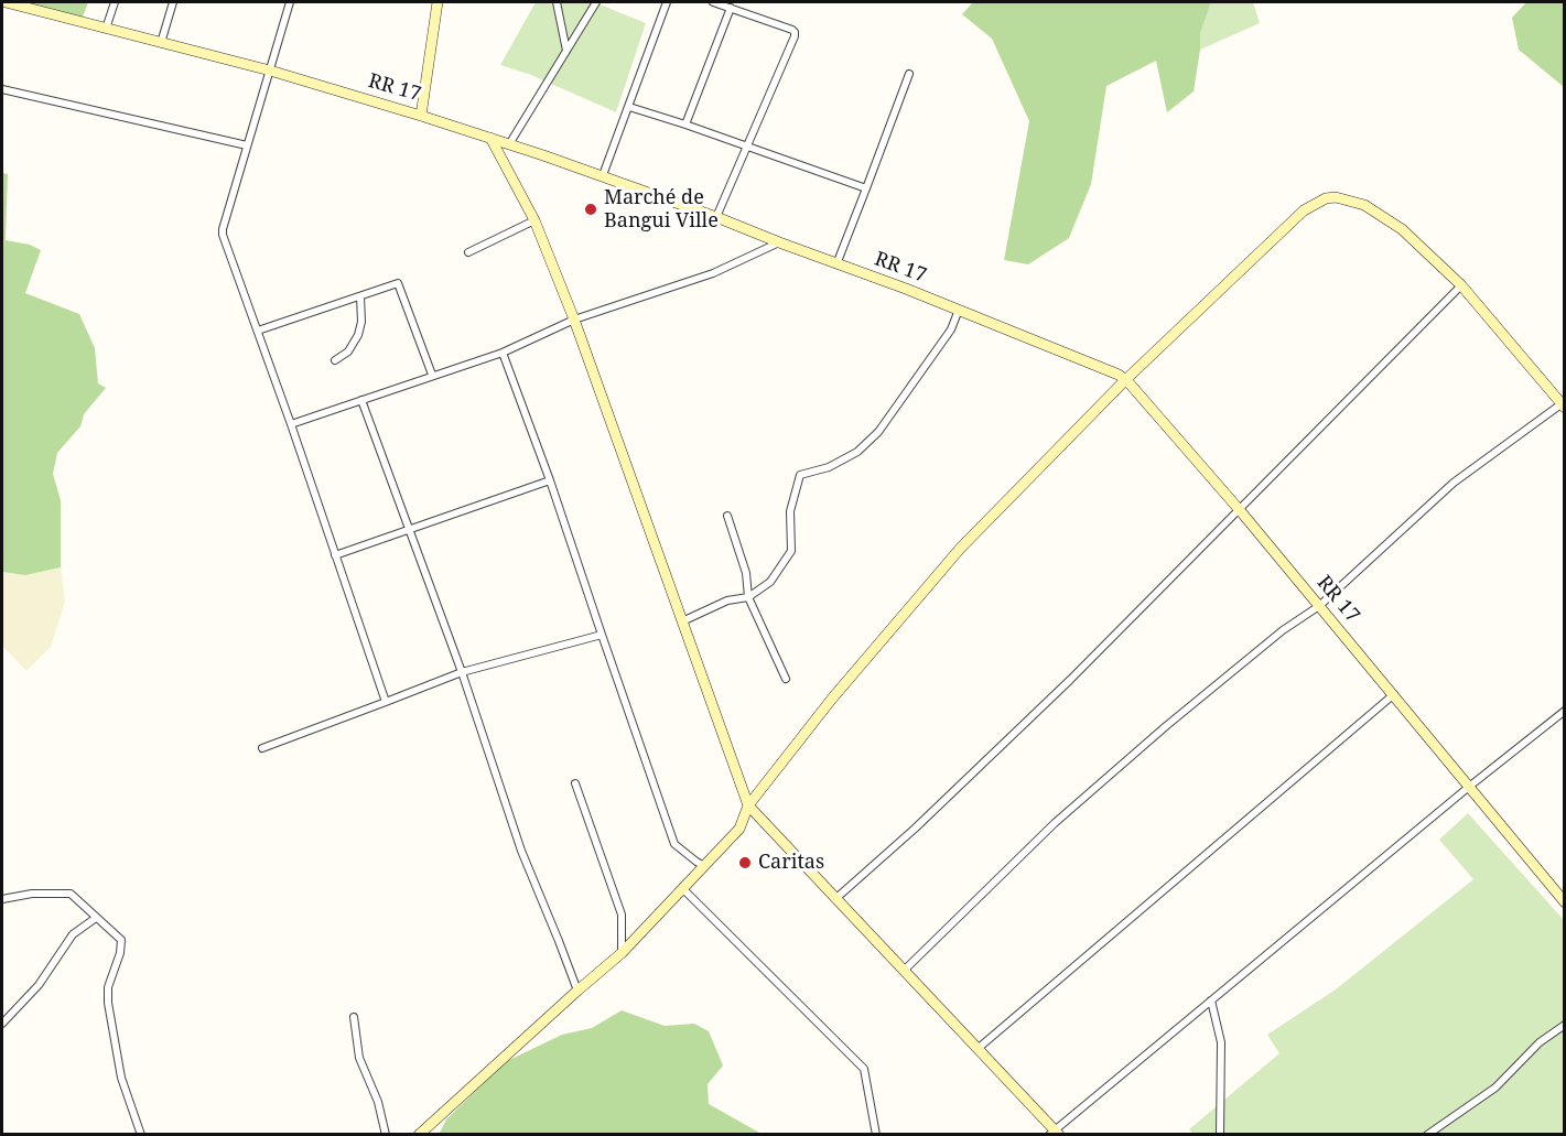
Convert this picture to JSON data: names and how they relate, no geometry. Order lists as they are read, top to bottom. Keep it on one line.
{"streets":{"street":["RR 17"]},"places":["Marché de Bangui Ville","Caritas"]}
